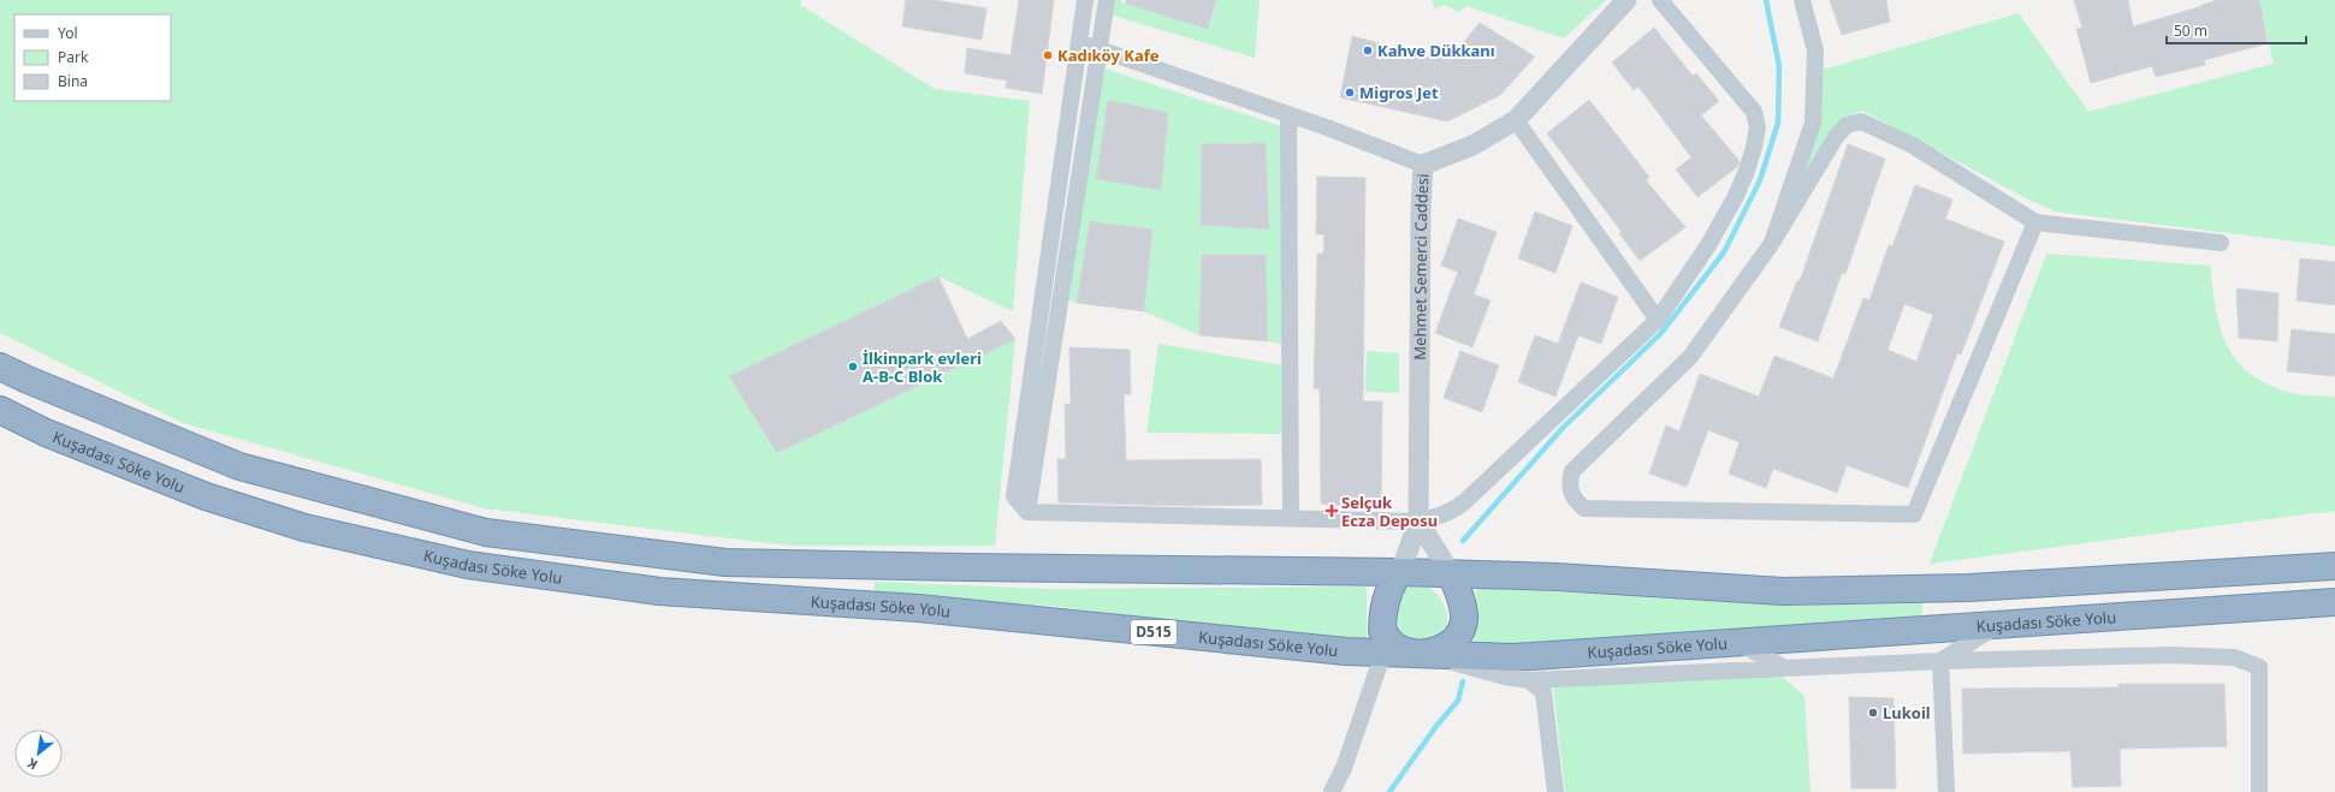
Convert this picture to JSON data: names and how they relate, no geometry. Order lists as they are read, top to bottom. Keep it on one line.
{"streets":{"highway":["Kuşadası Söke Yolu","D515"],"street":["Mehmet Semerci Caddesi"]},"crossings":[["Mehmet Semerci Caddesi","Kuşadası Söke Yolu"]],"places":{"other":["Kahve Dükkanı","Kadıköy Kafe","Migros Jet","İlkinpark evleri A-B-C Blok","Lukoil"],"health":["Selçuk Ecza Deposu"]},"legend":["Yol","Park","Bina"],"scale_bar":"50 m","north":"bottom left"}
